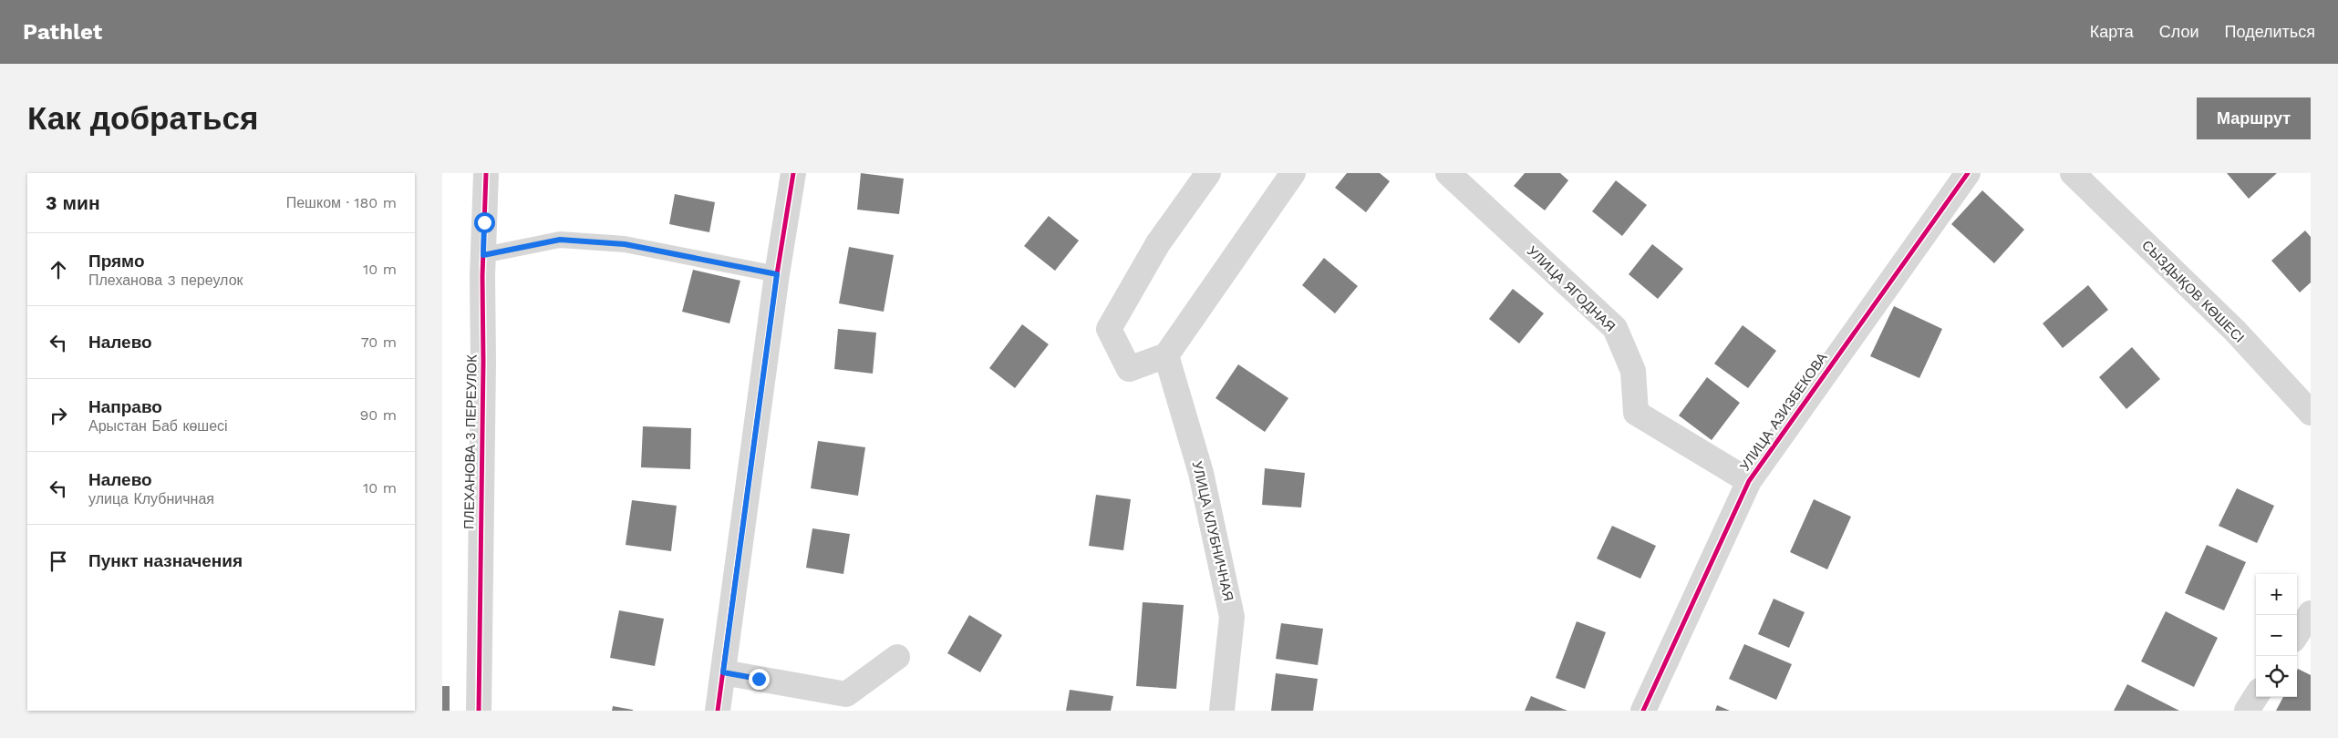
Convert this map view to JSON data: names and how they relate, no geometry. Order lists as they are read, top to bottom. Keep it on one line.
{"streets":{"street":["УЛИЦА ЯГОДНАЯ","СЫЗДЫҚОВ КӨШЕСІ","УЛИЦА АЗИЗБЕКОВА","ПЛЕХАНОВА 3 ПЕРЕУЛОК","УЛИЦА КЛУБНИЧНАЯ"]},"crossings":[["УЛИЦА ЯГОДНАЯ","УЛИЦА АЗИЗБЕКОВА"]],"page":{"header":"Pathlet","nav":["Карта","Слои","Поделиться"],"buttons":"Маршрут","title":"Как добраться","heading":["3 мин","Пешком · 180 m"],"list":[["Прямо","Плеханова 3 переулок","10 m"],["Налево","70 m"],["Направо","Арыстан Баб көшесі","90 m"],["Налево","улица Клубничная","10 m"],"Пункт назначения"],"map_buttons":["+","−"]}}
